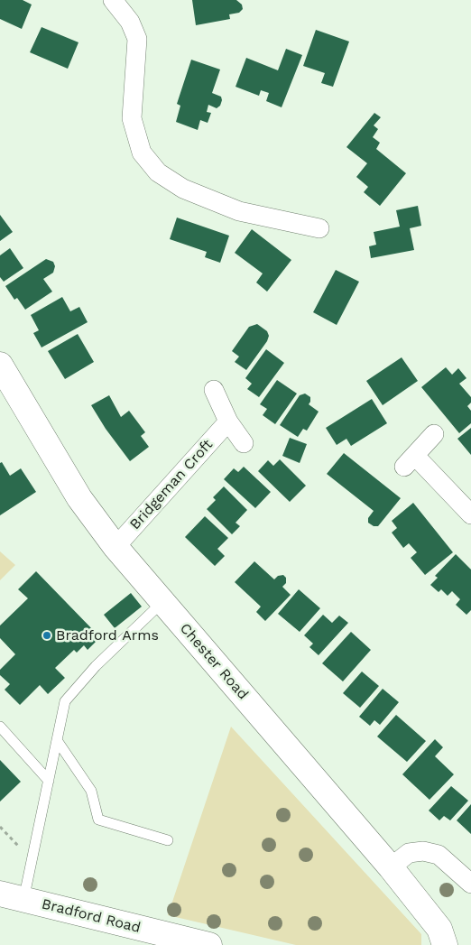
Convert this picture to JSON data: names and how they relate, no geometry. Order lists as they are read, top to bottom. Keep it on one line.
{"streets":{"main road":["Chester Road","Bradford Road"],"street":["Bridgeman Croft"]},"crossings":[["Bridgeman Croft","Chester Road"]],"places":["Bradford Arms"]}
